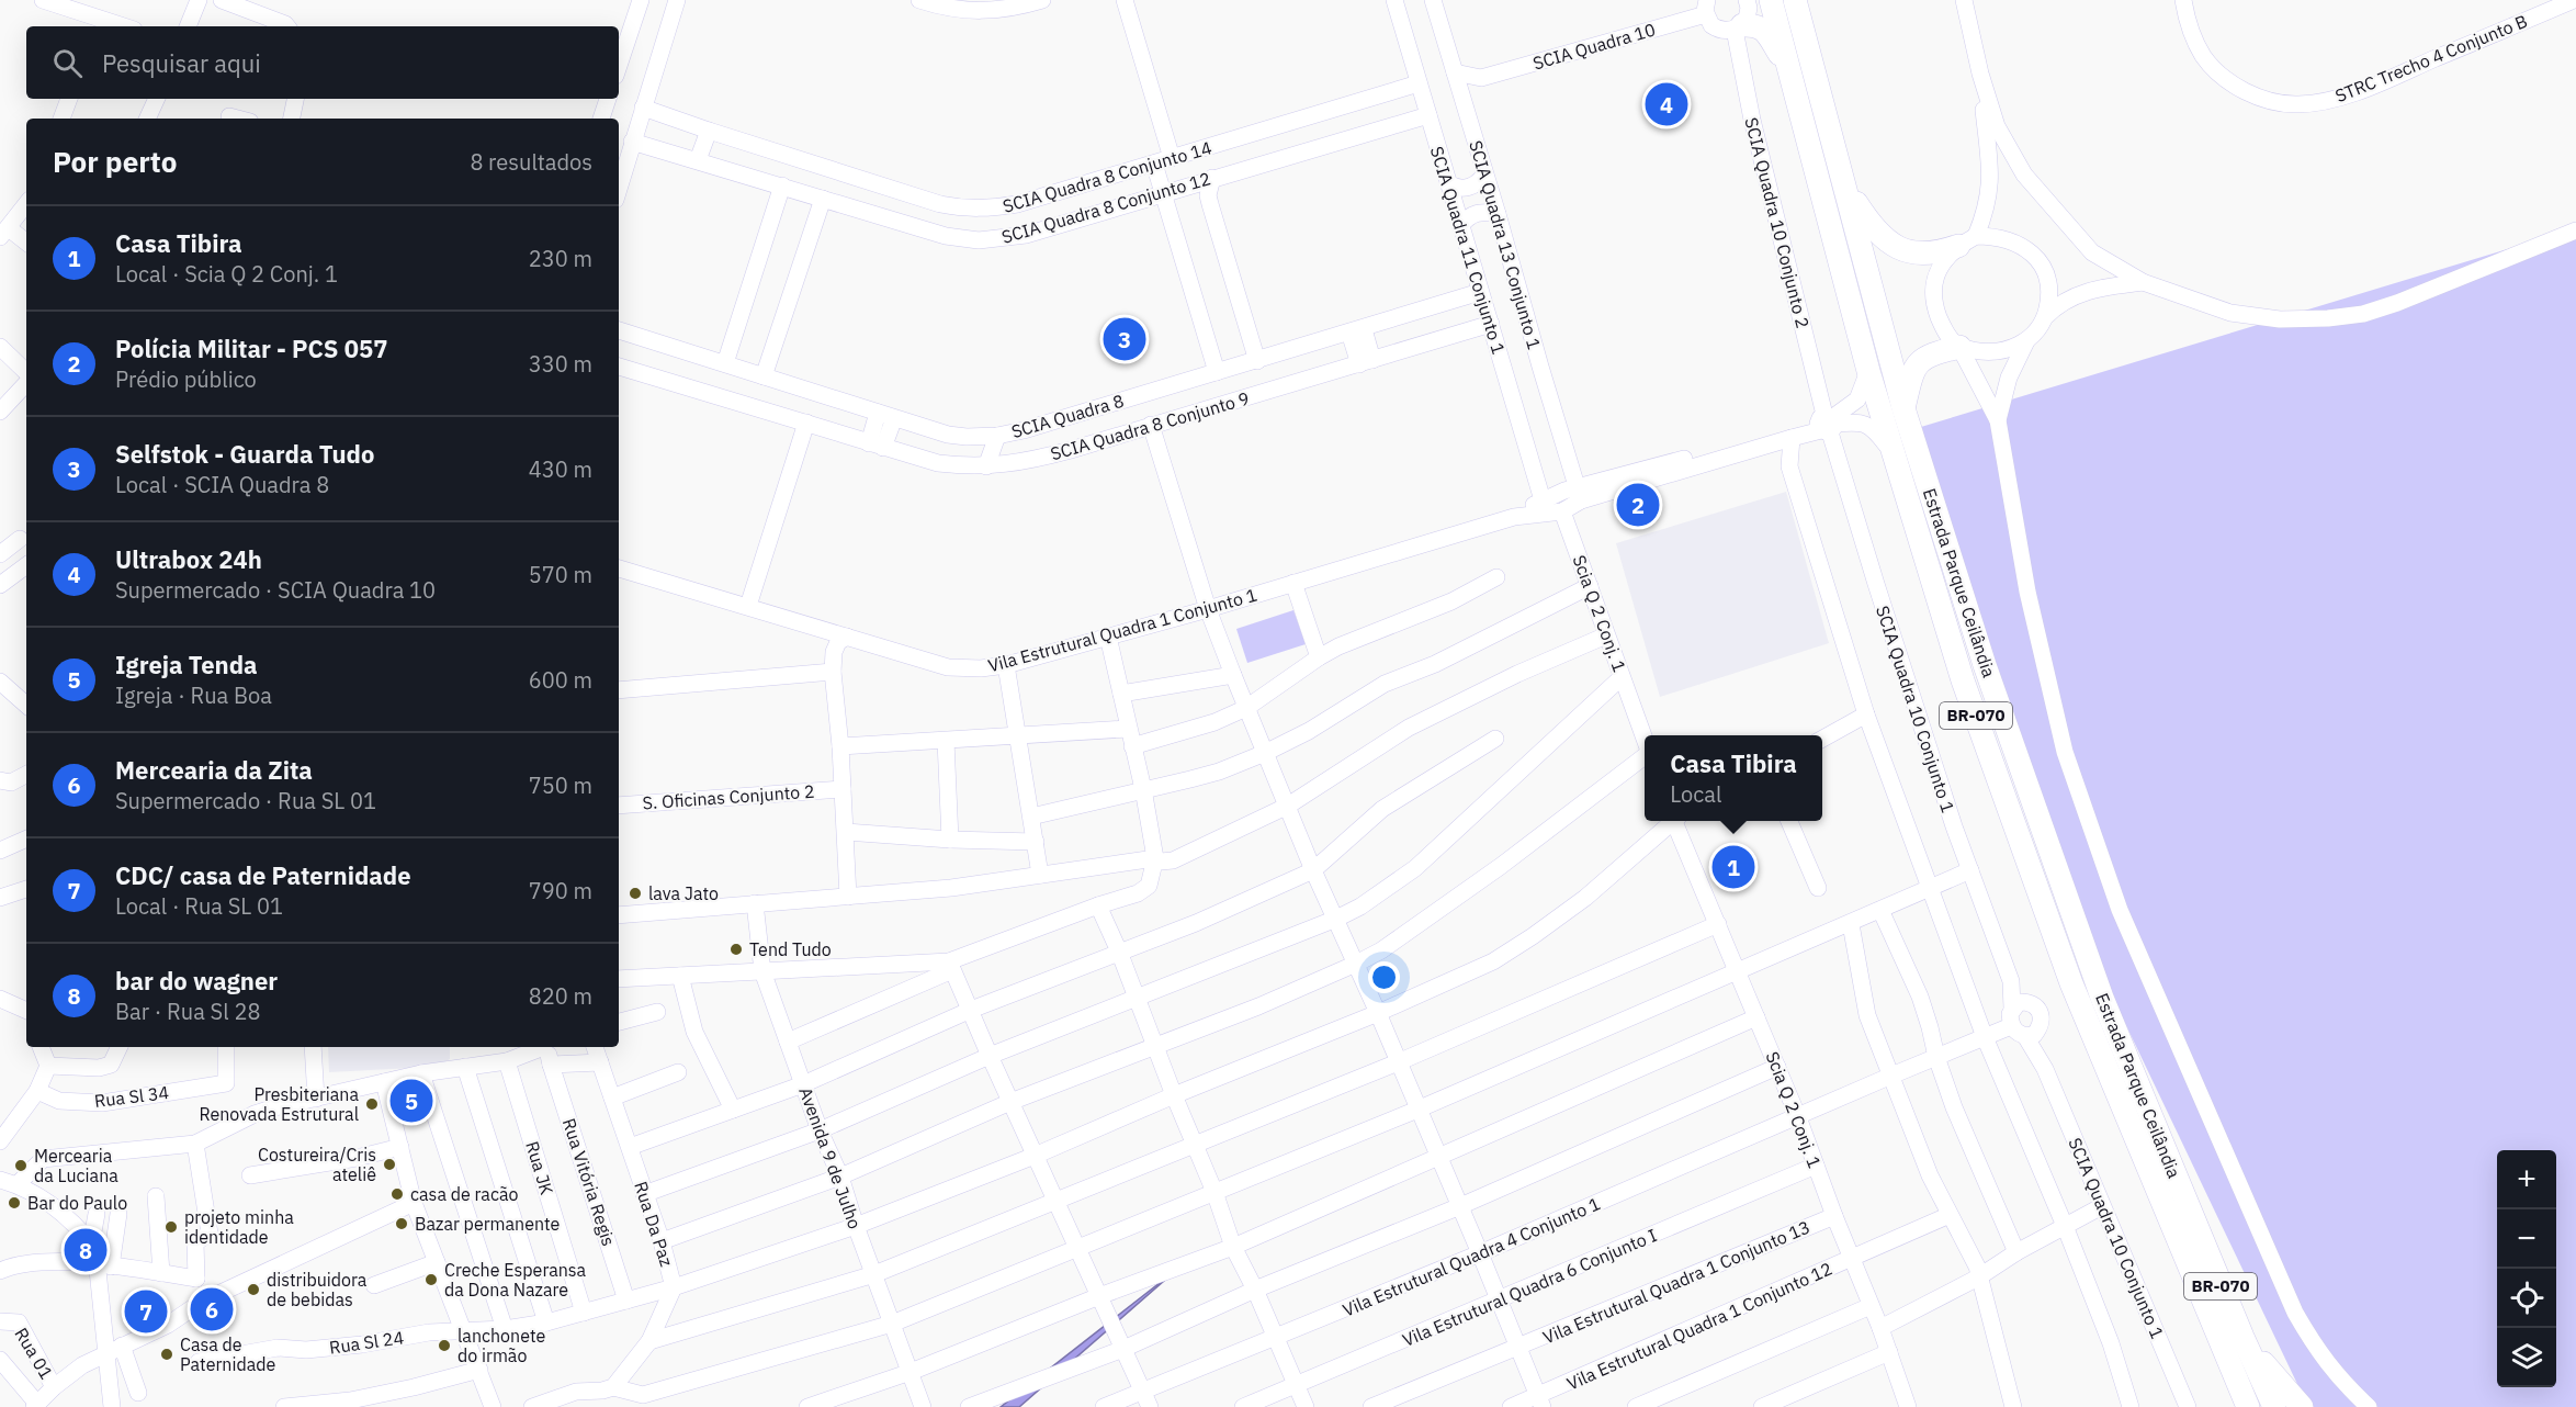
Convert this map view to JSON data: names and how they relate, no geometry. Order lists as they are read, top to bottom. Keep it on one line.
{"streets":{"highway":["Estrada Parque Ceilândia","BR-070"],"street":["SCIA Quadra 10","STRC Trecho 4 Conjunto B","SCIA Quadra 8 Conjunto 14","SCIA Quadra 8 Conjunto 12","SCIA Quadra 10 Conjunto 2","SCIA Quadra 13 Conjunto 1","SCIA Quadra 11 Conjunto 1","SCIA Quadra 8","SCIA Quadra 8 Conjunto 9","Scia Q 2 Conj. 1","Vila Estrutural Quadra 1 Conjunto 1","SCIA Quadra 10 Conjunto 1","S. Oficinas Conjunto 2","Rua Sl 34","Avenida 9 de Julho","Rua JK","Rua Vitória Regis","Rua Da Paz","Vila Estrutural Quadra 4 Conjunto 1","Vila Estrutural Quadra 1 Conjunto 13","Vila Estrutural Quadra 6 Conjunto I","Vila Estrutural Quadra 1 Conjunto 12","Rua Sl 24","Rua 01"]},"crossings":[["SCIA Quadra 10","SCIA Quadra 13 Conjunto 1"],["SCIA Quadra 8 Conjunto 14","SCIA Quadra 11 Conjunto 1"],["SCIA Quadra 8 Conjunto 12","SCIA Quadra 11 Conjunto 1"],["SCIA Quadra 10 Conjunto 2","SCIA Quadra 10 Conjunto 1"],["SCIA Quadra 13 Conjunto 1","Vila Estrutural Quadra 1 Conjunto 1"],["SCIA Quadra 11 Conjunto 1","SCIA Quadra 8"],["SCIA Quadra 11 Conjunto 1","SCIA Quadra 8 Conjunto 9"],["SCIA Quadra 11 Conjunto 1","Scia Q 2 Conj. 1"],["SCIA Quadra 11 Conjunto 1","Vila Estrutural Quadra 1 Conjunto 1"],["Scia Q 2 Conj. 1","Vila Estrutural Quadra 1 Conjunto 1"],["Scia Q 2 Conj. 1","Vila Estrutural Quadra 4 Conjunto 1"],["Scia Q 2 Conj. 1","Vila Estrutural Quadra 1 Conjunto 13"],["Scia Q 2 Conj. 1","Vila Estrutural Quadra 6 Conjunto I"],["Scia Q 2 Conj. 1","Vila Estrutural Quadra 1 Conjunto 12"],["SCIA Quadra 10 Conjunto 1","Vila Estrutural Quadra 4 Conjunto 1"],["Avenida 9 de Julho","Rua Sl 24"],["Rua JK","Rua Sl 24"],["Rua Vitória Regis","Rua Sl 24"],["Rua Da Paz","Rua Sl 24"]],"places":["lava Jato","Tend Tudo","Presbiteriana Renovada Estrutural","Costureira/Cris ateliê","Mercearia da Luciana","casa de racão","Bar do Paulo","Bazar permanente","projeto minha identidade","Creche Esperansa da Dona Nazare","distribuidora de bebidas","lanchonete do irmão","Casa de Paternidade"],"page":{"search":"Pesquisar aqui","pins":["4","3","2","1","5","8","6","7"],"heading":["Por perto","8 resultados"],"list":[{"mark":"1","name":"Casa Tibira","note":"Local · Scia Q 2 Conj. 1","value":"230 m"},{"mark":"2","name":"Polícia Militar - PCS 057","note":"Prédio público","value":"330 m"},{"mark":"3","name":"Selfstok - Guarda Tudo","note":"Local · SCIA Quadra 8","value":"430 m"},{"mark":"4","name":"Ultrabox 24h","note":"Supermercado · SCIA Quadra 10","value":"570 m"},{"mark":"5","name":"Igreja Tenda","note":"Igreja · Rua Boa","value":"600 m"},{"mark":"6","name":"Mercearia da Zita","note":"Supermercado · Rua SL 01","value":"750 m"},{"mark":"7","name":"CDC/ casa de Paternidade","note":"Local · Rua SL 01","value":"790 m"},{"mark":"8","name":"bar do wagner","note":"Bar · Rua Sl 28","value":"820 m"}],"popup":["Casa Tibira","Local"],"map_buttons":["+","−"]}}
